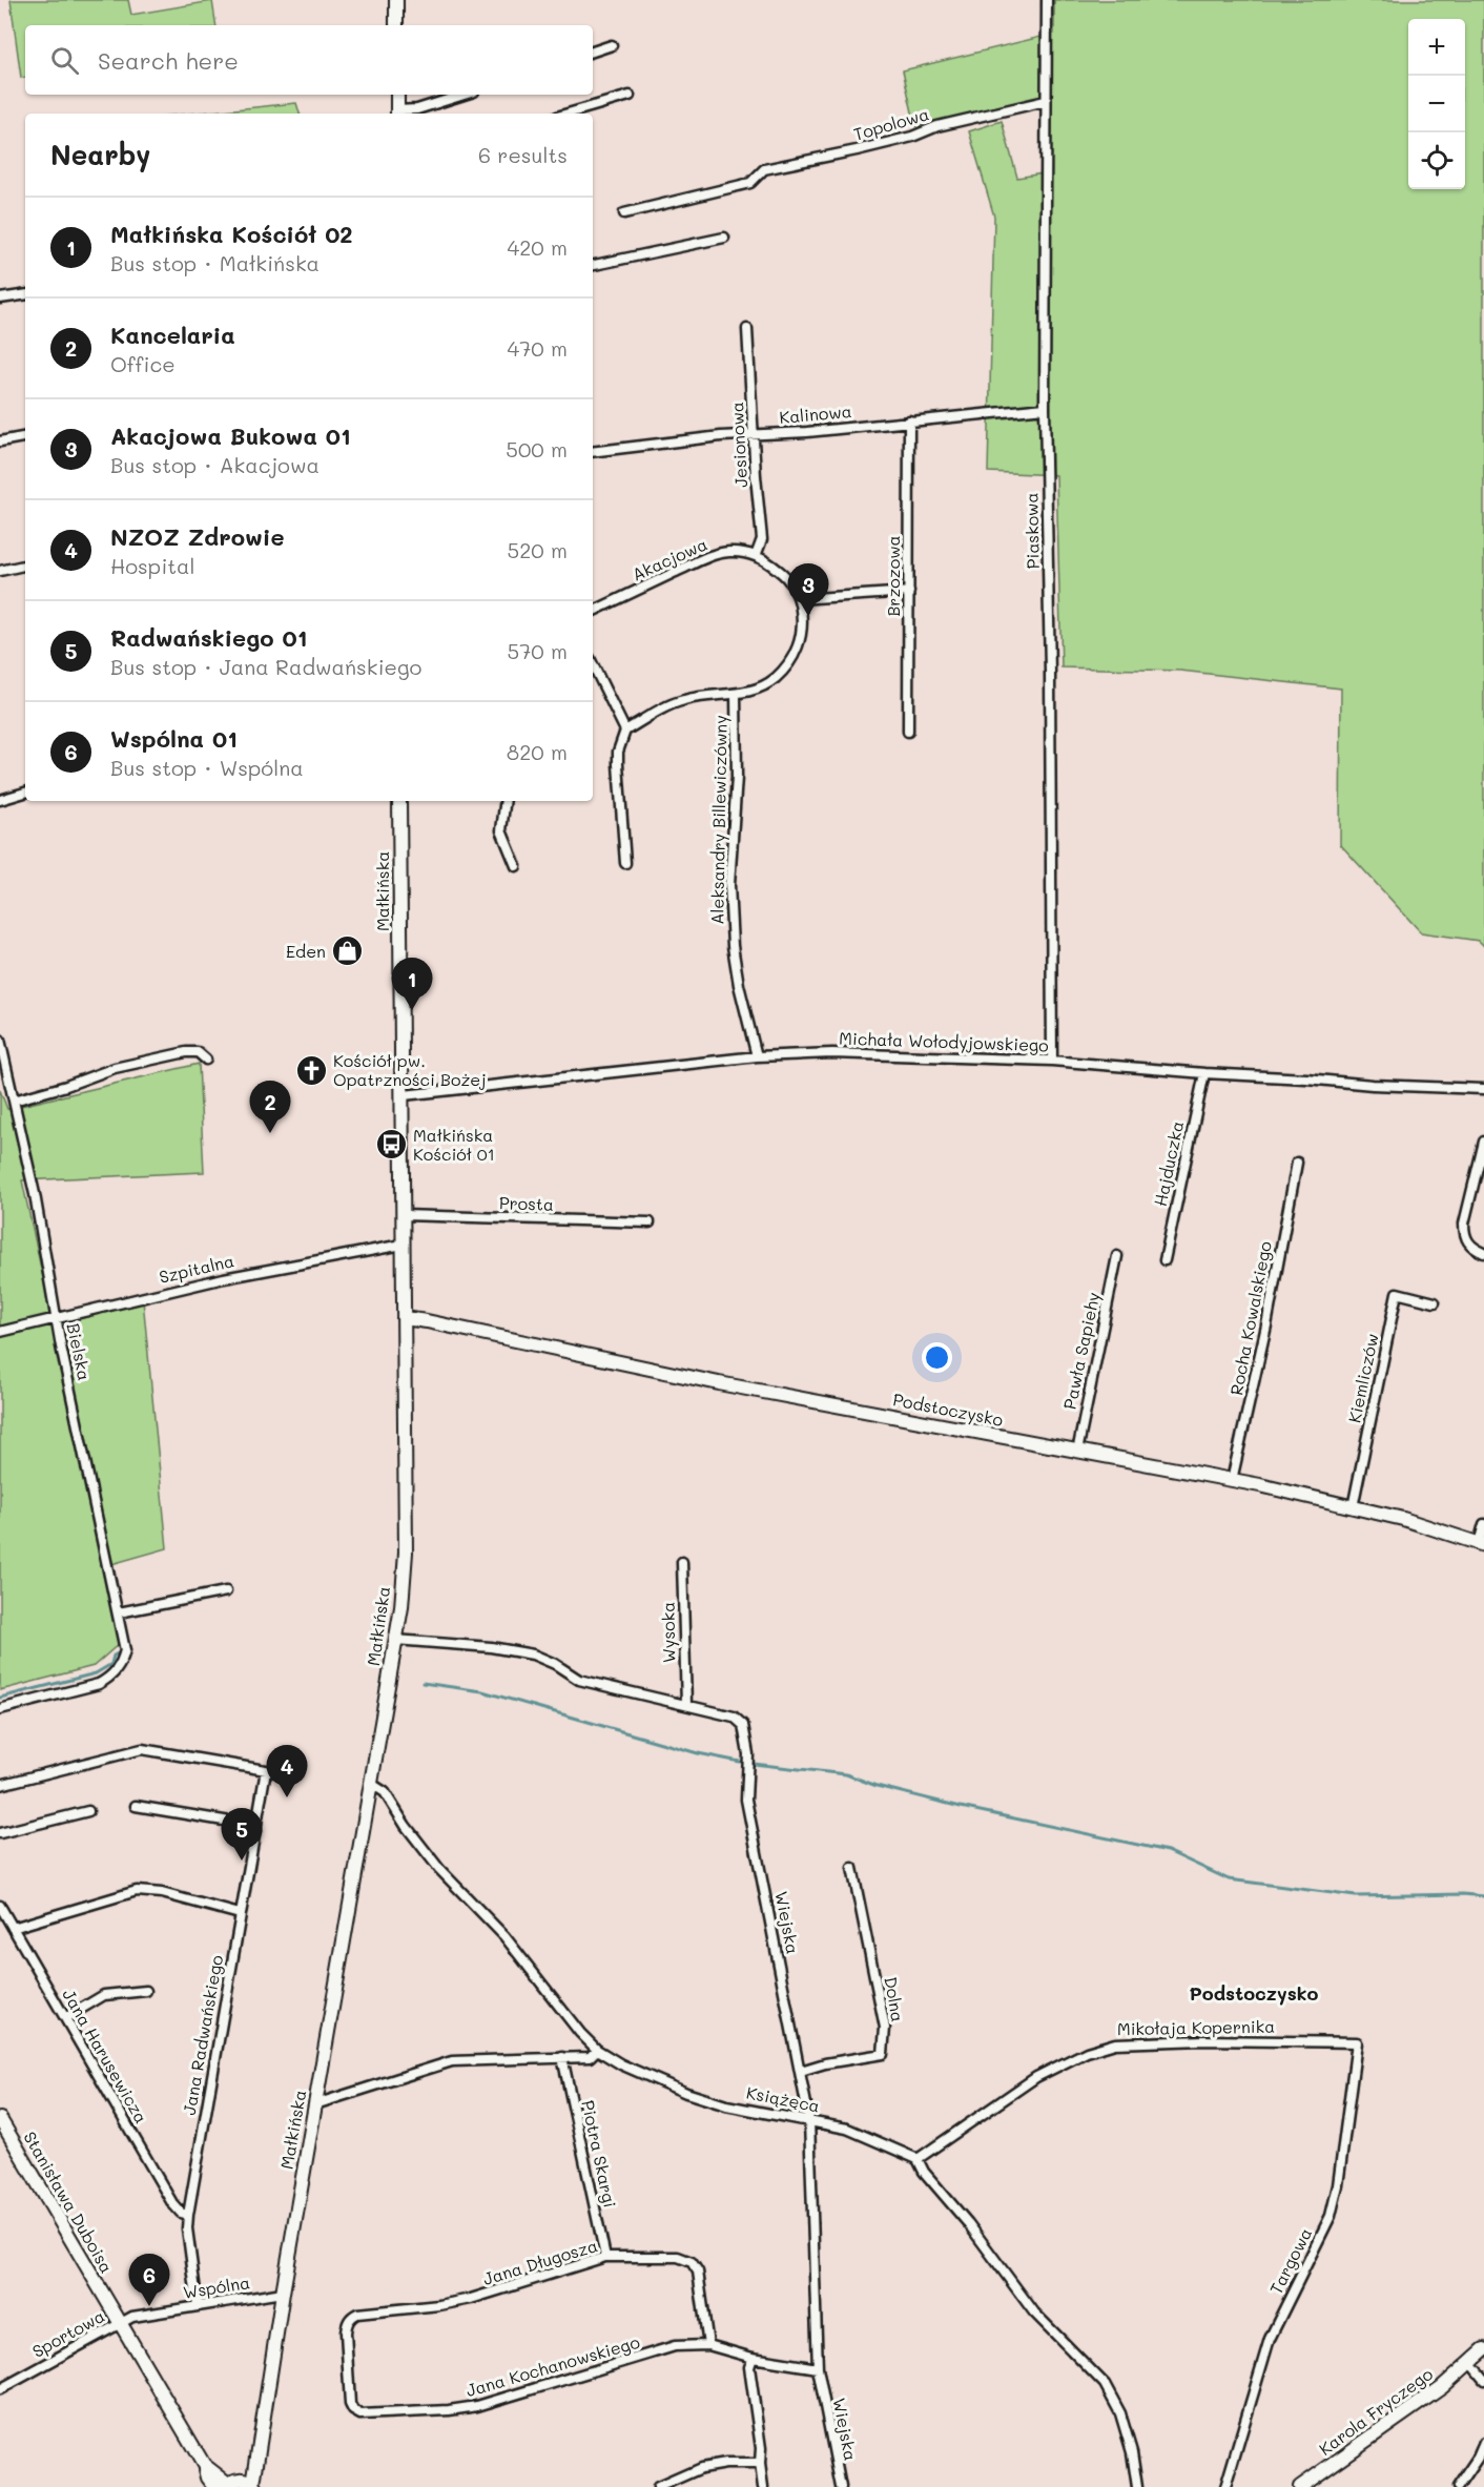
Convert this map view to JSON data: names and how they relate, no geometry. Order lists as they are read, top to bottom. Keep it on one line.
{"streets":{"street":["Topolowa","Kalinowa","Jesionowa","Piaskowa","Akacjowa","Brzozowa","Aleksandry Billewiczówny","Małkińska","Michała Wołodyjowskiego","Hajduczka","Prosta","Szpitalna","Rocha Kowalskiego","Pawła Sapiehy","Bielska","Kiemliczów","Podstoczysko","Wysoka","Wiejska","Dolna","Mikołaja Kopernika","Jana Radwańskiego","Jana Harusewicza","Książęca","Piotra Skargi","Stanisława Duboisa","Targowa","Jana Długosza","Wspólna","Sportowa","Jana Kochanowskiego","Karola Fryczego"]},"crossings":[["Topolowa","Piaskowa"],["Kalinowa","Jesionowa"],["Kalinowa","Piaskowa"],["Kalinowa","Brzozowa"],["Jesionowa","Akacjowa"],["Piaskowa","Michała Wołodyjowskiego"],["Akacjowa","Aleksandry Billewiczówny"],["Aleksandry Billewiczówny","Michała Wołodyjowskiego"],["Małkińska","Michała Wołodyjowskiego"],["Małkińska","Prosta"],["Małkińska","Szpitalna"],["Małkińska","Podstoczysko"],["Małkińska","Wiejska"],["Małkińska","Książęca"],["Małkińska","Wspólna"],["Michała Wołodyjowskiego","Hajduczka"],["Szpitalna","Bielska"],["Rocha Kowalskiego","Podstoczysko"],["Pawła Sapiehy","Podstoczysko"],["Kiemliczów","Podstoczysko"],["Wysoka","Wiejska"],["Wiejska","Dolna"],["Wiejska","Książęca"],["Wiejska","Jana Kochanowskiego"],["Mikołaja Kopernika","Książęca"],["Mikołaja Kopernika","Targowa"],["Jana Radwańskiego","Jana Harusewicza"],["Jana Radwańskiego","Wspólna"],["Piotra Skargi","Jana Długosza"],["Stanisława Duboisa","Wspólna"],["Stanisława Duboisa","Sportowa"],["Jana Długosza","Jana Kochanowskiego"],["Wspólna","Sportowa"]],"districts":["Podstoczysko"],"places":{"shop":["Eden"],"church":["Kościół pw. Opatrzności Bożej"],"bus stop":["Małkińska Kościół 01"]},"page":{"map_buttons":["+","−"],"search":"Search here","heading":["Nearby","6 results"],"list":[{"mark":"1","name":"Małkińska Kościół 02","note":"Bus stop · Małkińska","value":"420 m"},{"mark":"2","name":"Kancelaria","note":"Office","value":"470 m"},{"mark":"3","name":"Akacjowa Bukowa 01","note":"Bus stop · Akacjowa","value":"500 m"},{"mark":"4","name":"NZOZ Zdrowie","note":"Hospital","value":"520 m"},{"mark":"5","name":"Radwańskiego 01","note":"Bus stop · Jana Radwańskiego","value":"570 m"},{"mark":"6","name":"Wspólna 01","note":"Bus stop · Wspólna","value":"820 m"}],"pins":["3","1","2","4","5","6"]}}
